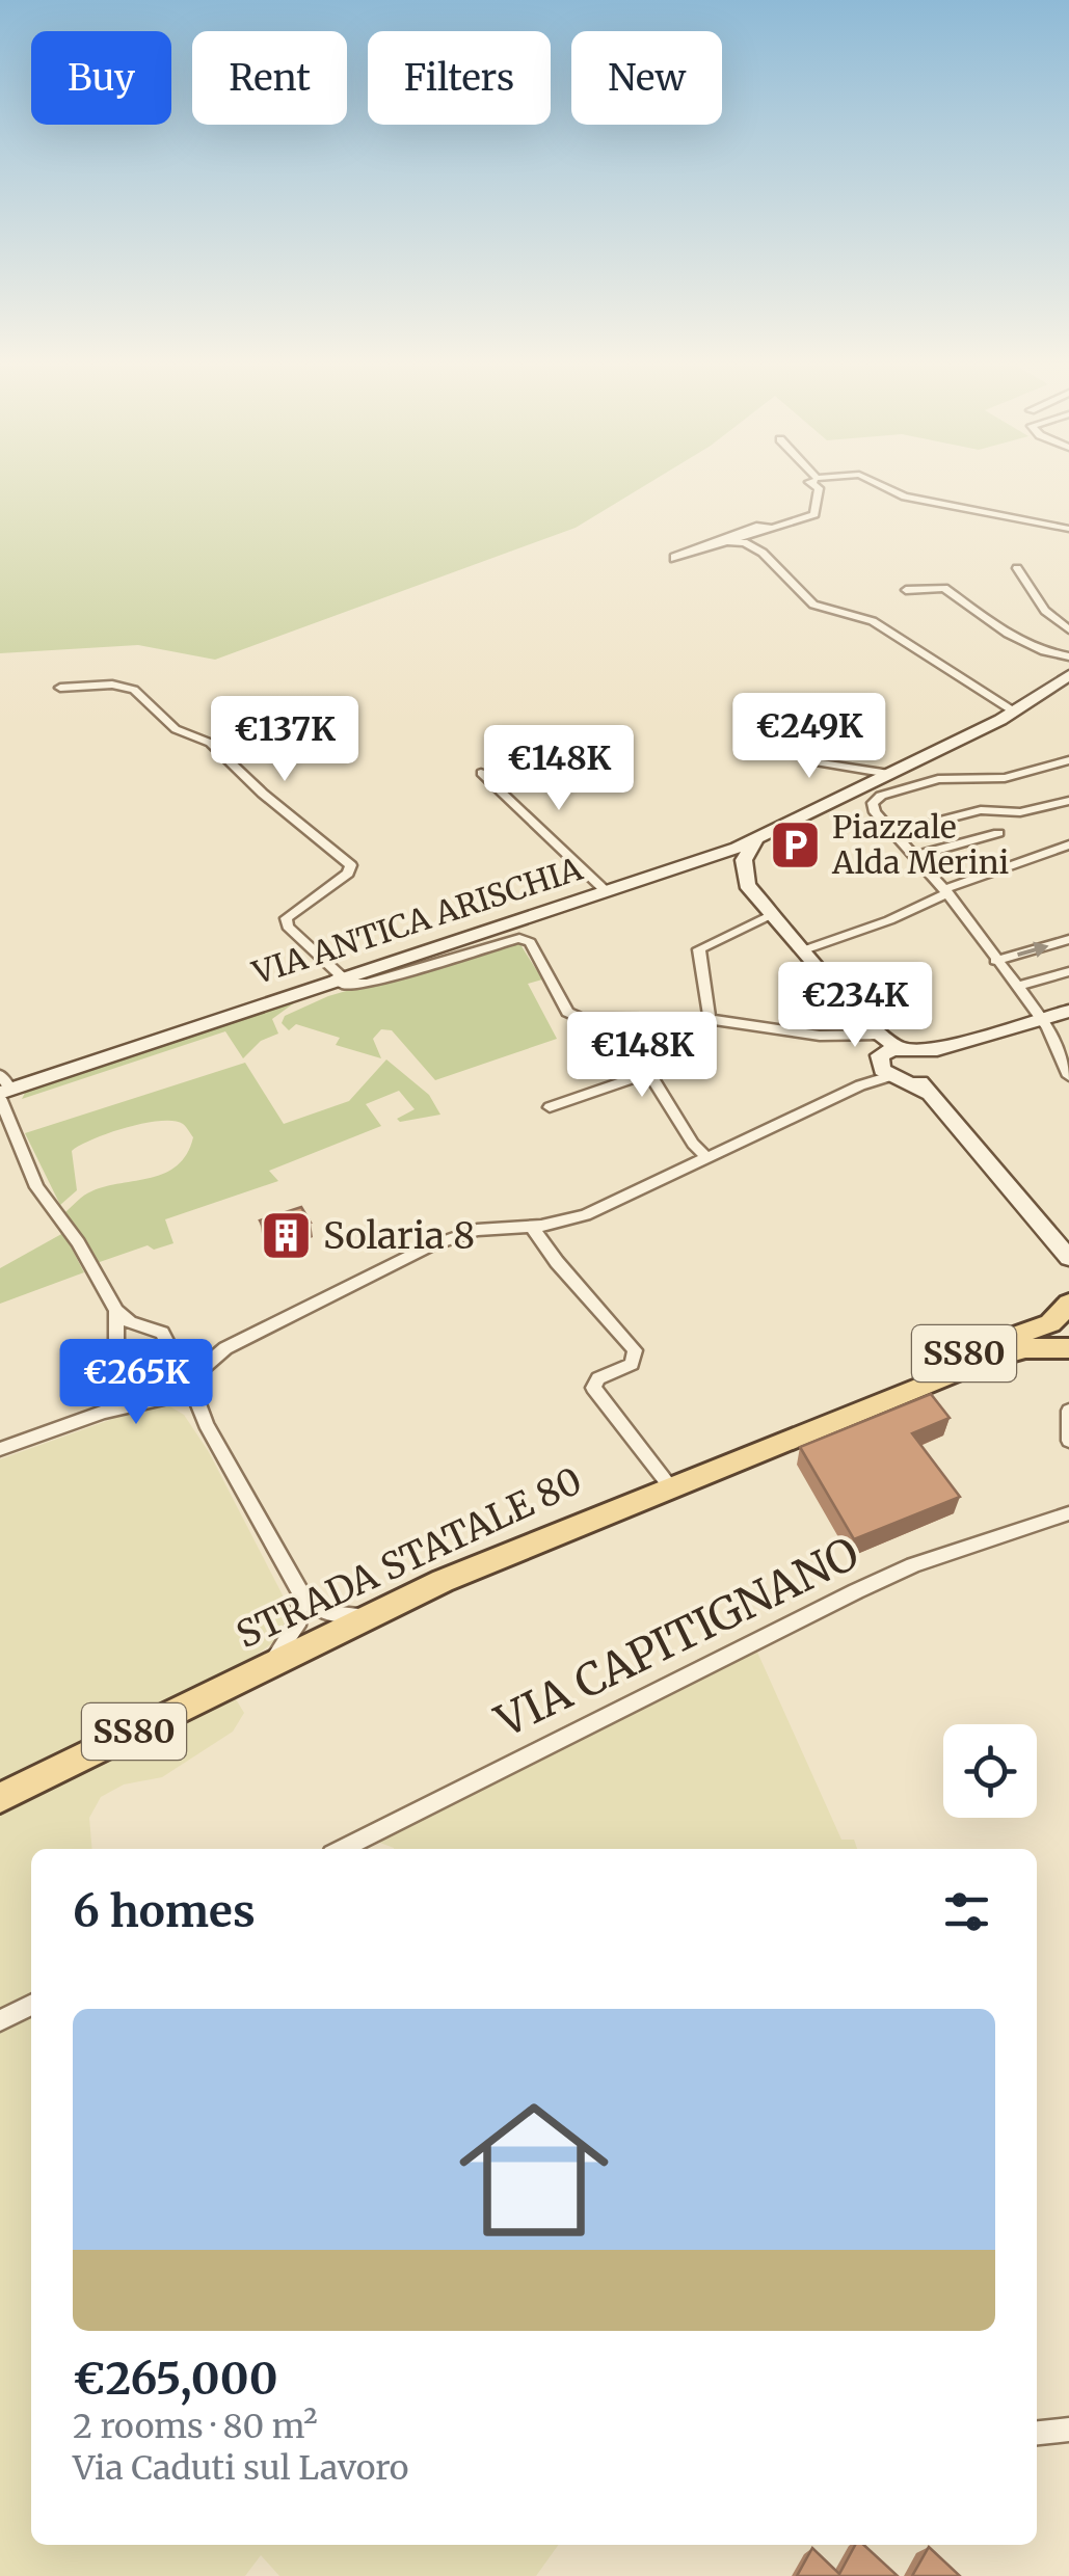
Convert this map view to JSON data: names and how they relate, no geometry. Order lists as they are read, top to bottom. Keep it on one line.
{"streets":{"main road":["VIA ANTICA ARISCHIA","SS80","STRADA STATALE 80"],"street":["VIA CAPITIGNANO"]},"crossings":[["SS80","STRADA STATALE 80"]],"places":{"parking":["Piazzale Alda Merini"],"building":["Solaria 8"]},"page":{"chip":["Buy","Rent","Filters","New"],"price":["€249K","€137K","€148K","€234K","€148K","€265K"],"heading":"6 homes","list":[{"name":"€265,000","note":"2 rooms · 80 m² · Via Caduti sul Lavoro"}]}}
